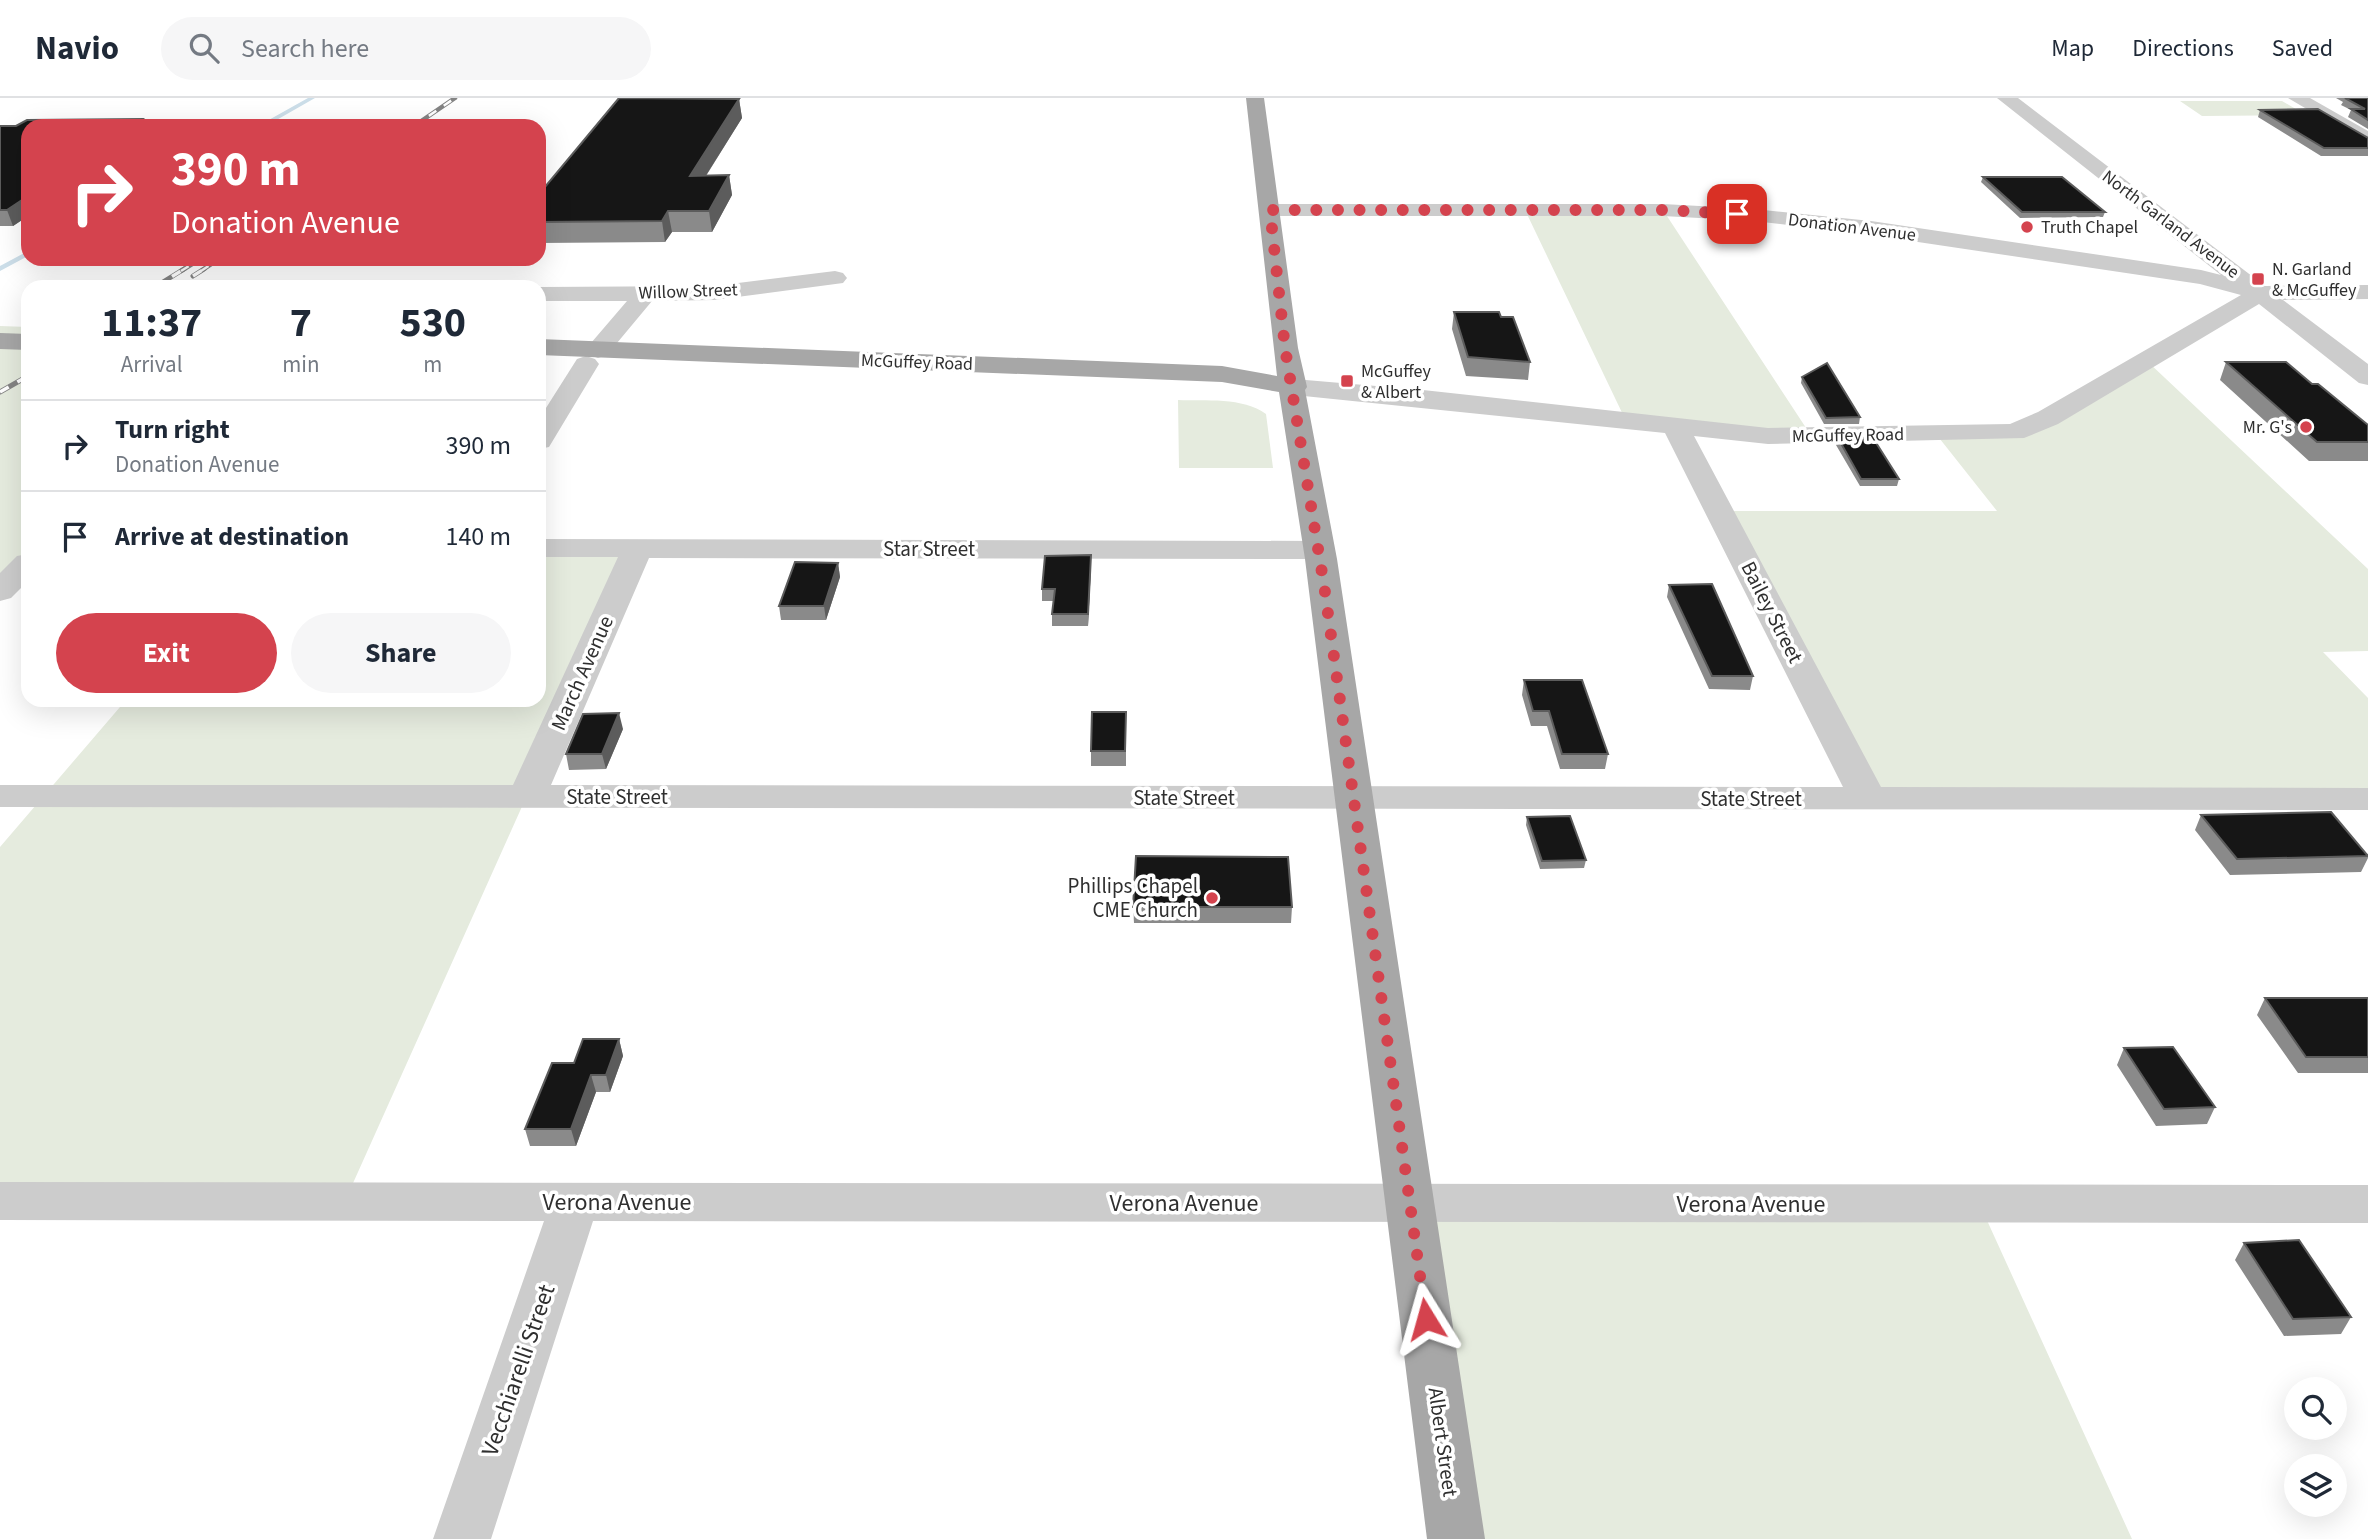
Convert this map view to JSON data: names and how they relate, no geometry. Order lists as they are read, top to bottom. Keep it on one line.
{"streets":{"main road":["McGuffey Road","Albert Street"],"street":["North Garland Avenue","Donation Avenue","Willow Street","Star Street","Bailey Street","March Avenue","State Street","Verona Avenue","Vecchiarelli Street"]},"crossings":[["North Garland Avenue","Donation Avenue"],["North Garland Avenue","McGuffey Road"],["Donation Avenue","McGuffey Road"],["Donation Avenue","Albert Street"],["McGuffey Road","Bailey Street"],["McGuffey Road","Albert Street"],["Star Street","March Avenue"],["Star Street","Albert Street"],["Bailey Street","State Street"],["March Avenue","State Street"],["State Street","Albert Street"],["Verona Avenue","Vecchiarelli Street"],["Verona Avenue","Albert Street"]],"places":{"other":["Truth Chapel","Mr. G's","Phillips Chapel CME Church"],"transit":["N. Garland & McGuffey","McGuffey & Albert"]},"page":{"header":"Navio","search":"Search here","nav":["Map","Directions","Saved"],"turn":["390 m","Donation Avenue"],"eta":["11:37","Arrival","7","min","530","m"],"list":[{"name":"Turn right","note":"Donation Avenue","value":"390 m"},{"name":"Arrive at destination","value":"140 m"}],"buttons":["Exit","Share"]}}
